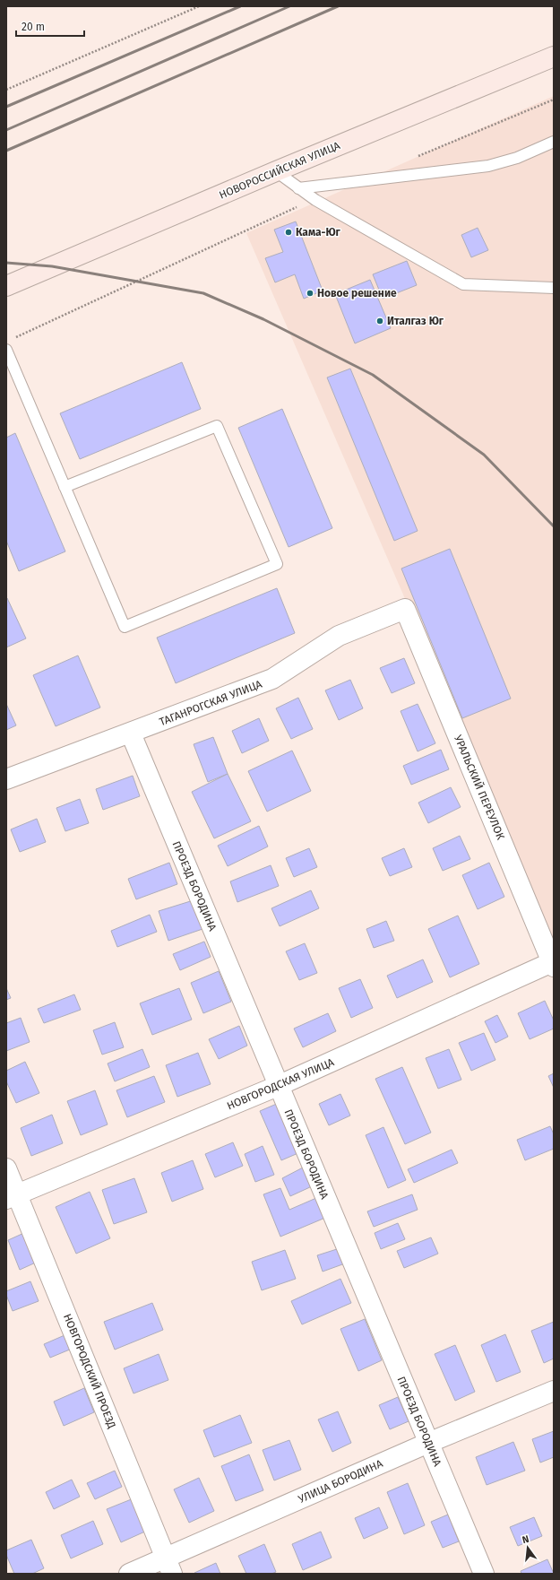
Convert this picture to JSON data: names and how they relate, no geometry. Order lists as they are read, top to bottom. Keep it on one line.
{"streets":{"main road":["НОВОРОССИЙСКАЯ УЛИЦА"],"street":["ТАГАНРОГСКАЯ УЛИЦА","УРАЛЬСКИЙ ПЕРЕУЛОК","ПРОЕЗД БОРОДИНА","НОВГОРОДСКАЯ УЛИЦА","НОВГОРОДСКИЙ ПРОЕЗД","УЛИЦА БОРОДИНА"]},"crossings":[["ТАГАНРОГСКАЯ УЛИЦА","УРАЛЬСКИЙ ПЕРЕУЛОК"],["ТАГАНРОГСКАЯ УЛИЦА","ПРОЕЗД БОРОДИНА"],["УРАЛЬСКИЙ ПЕРЕУЛОК","НОВГОРОДСКАЯ УЛИЦА"],["ПРОЕЗД БОРОДИНА","НОВГОРОДСКАЯ УЛИЦА"],["ПРОЕЗД БОРОДИНА","УЛИЦА БОРОДИНА"],["НОВГОРОДСКАЯ УЛИЦА","НОВГОРОДСКИЙ ПРОЕЗД"],["НОВГОРОДСКИЙ ПРОЕЗД","УЛИЦА БОРОДИНА"]],"places":["Кама-Юг","Новое решение","Италгаз Юг"],"scale_bar":"20 m","north":"top"}
